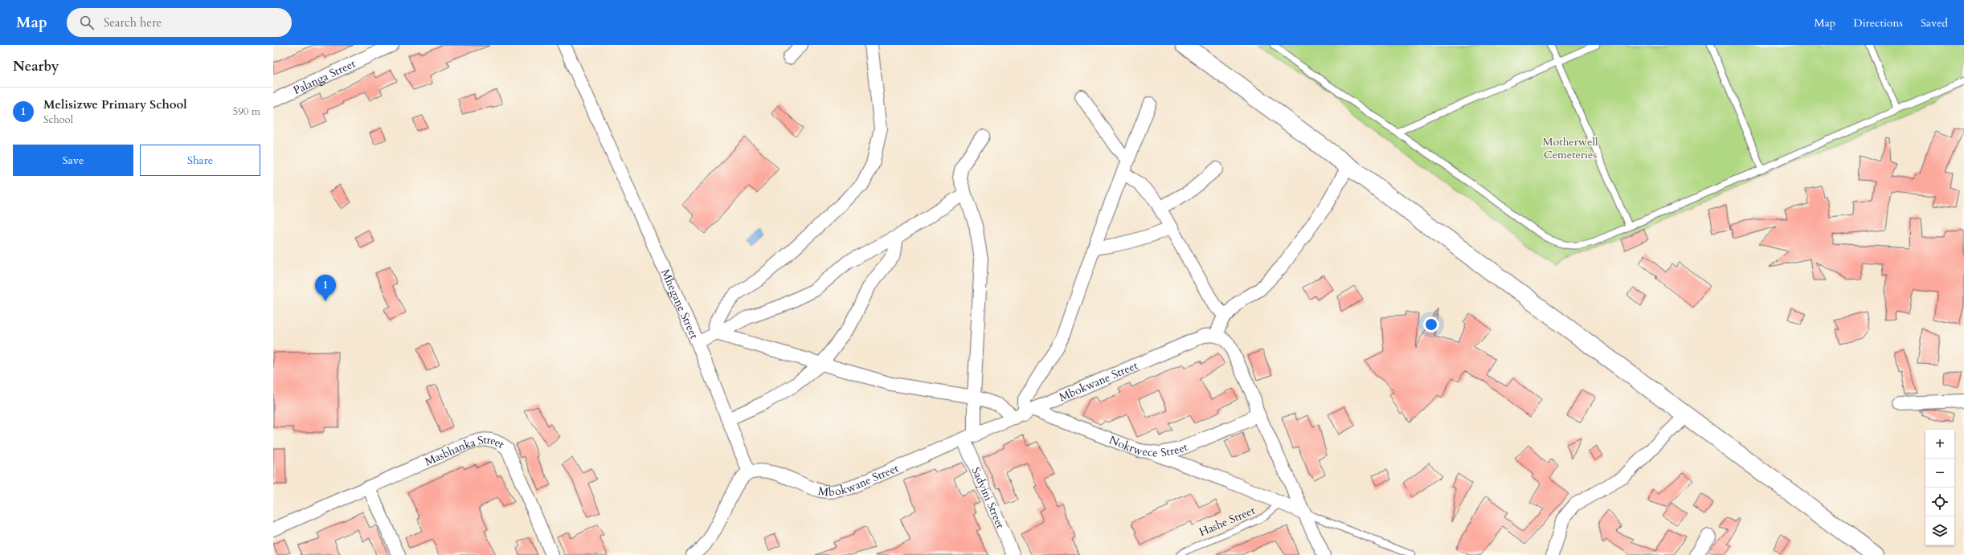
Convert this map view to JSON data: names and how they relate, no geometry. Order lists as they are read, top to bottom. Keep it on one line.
{"streets":{"street":["Palanga Street","Mhegane Street","Mbokwane Street","Nokrwece Street","Masbhanka Street","Sadyini Street"],"lane":["Hashe Street"]},"crossings":[["Mhegane Street","Mbokwane Street"],["Mbokwane Street","Nokrwece Street"],["Mbokwane Street","Sadyini Street"]],"parks":["Motherwell Cemeteries"],"page":{"header":"Map","search":"Search here","nav":["Map","Directions","Saved"],"heading":"Nearby","list":[{"mark":"1","name":"Melisizwe Primary School","note":"School","value":"590 m"}],"buttons":["Save","Share"],"pins":"1","map_buttons":["+","−"]}}
